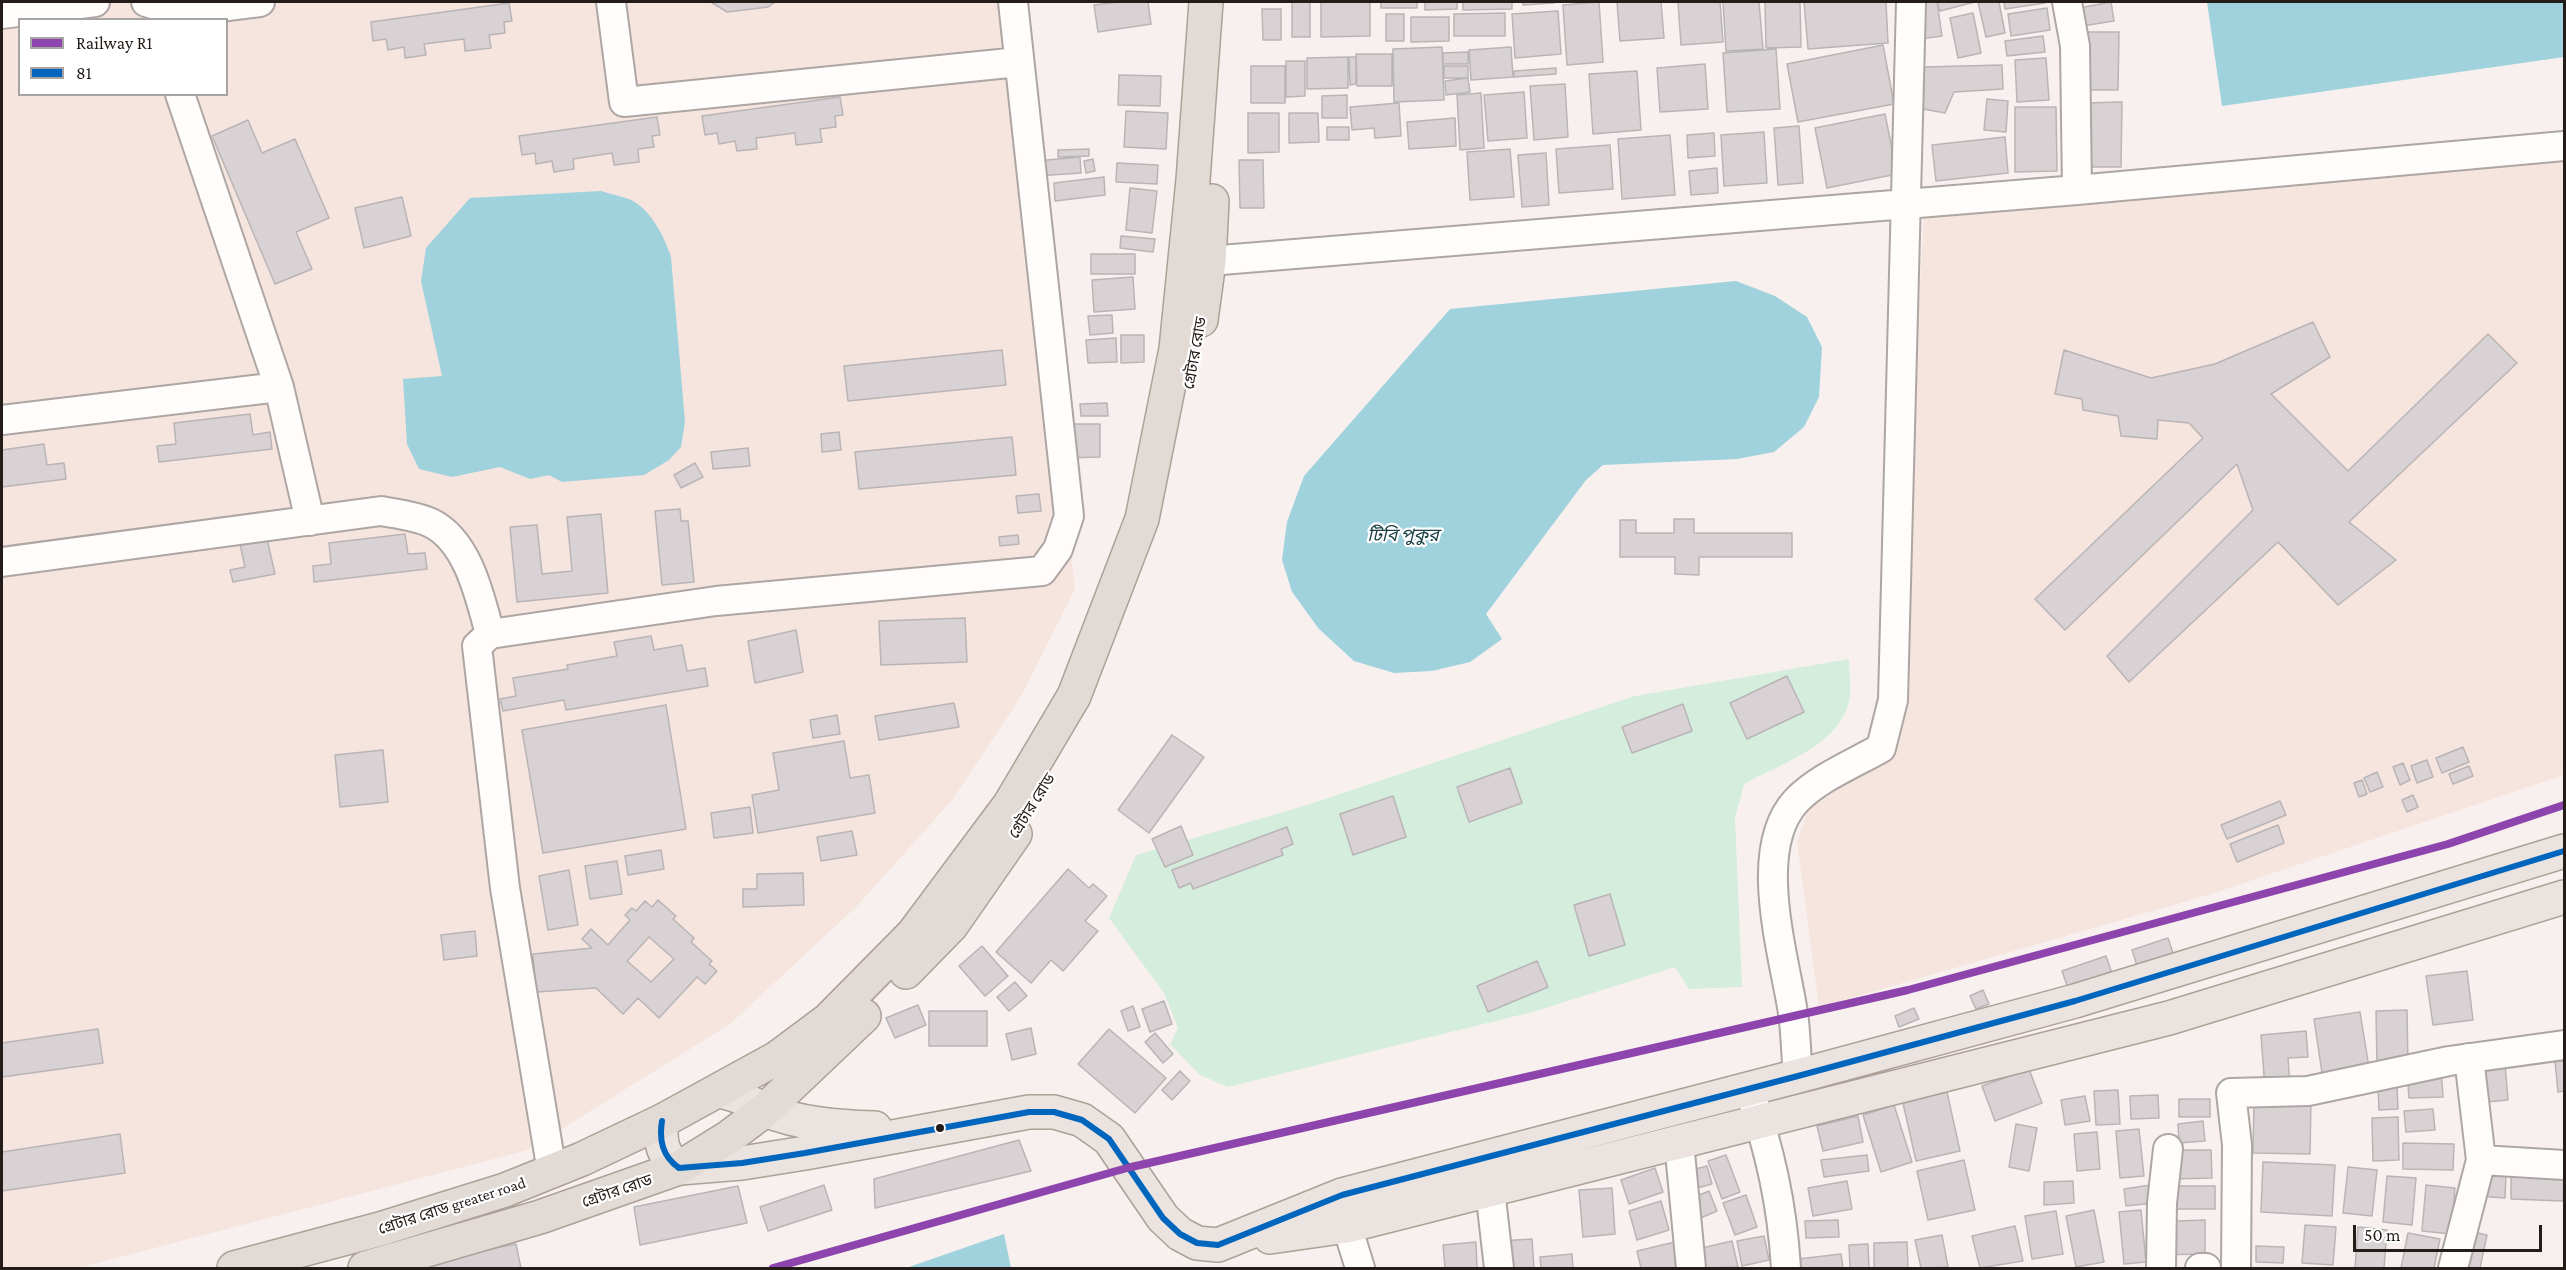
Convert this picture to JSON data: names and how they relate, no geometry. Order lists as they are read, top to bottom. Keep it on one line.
{"streets":{"highway":["গ্রেটার রোড","গ্রেটার রোড greater road"]},"crossings":[["গ্রেটার রোড","গ্রেটার রোড greater road"]],"water":["টিবি পুকুর"],"lines":["rail line R1","transit line 81"],"legend":["Railway R1","81"],"scale_bar":"50 m"}
